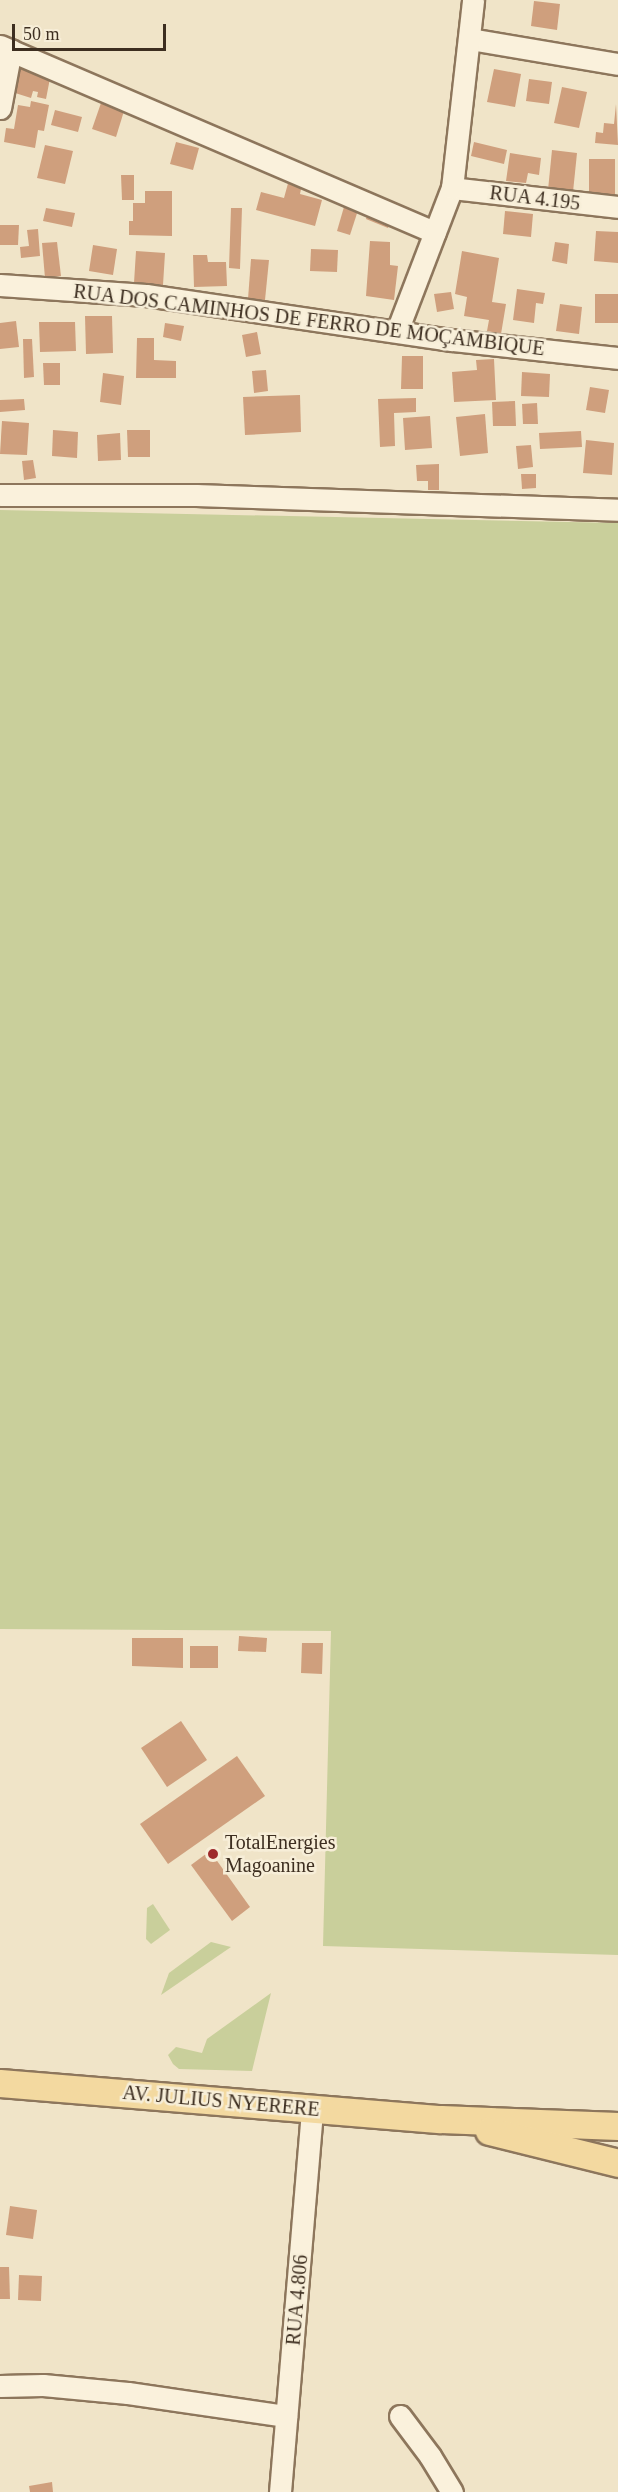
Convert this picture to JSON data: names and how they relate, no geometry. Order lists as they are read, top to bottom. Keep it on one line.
{"streets":{"main road":["AV. JULIUS NYERERE"],"street":["RUA 4.195","RUA DOS CAMINHOS DE FERRO DE MOÇAMBIQUE","RUA 4.806"]},"crossings":[["AV. JULIUS NYERERE","RUA 4.806"]],"places":["TotalEnergies Magoanine"],"scale_bar":"50 m"}
